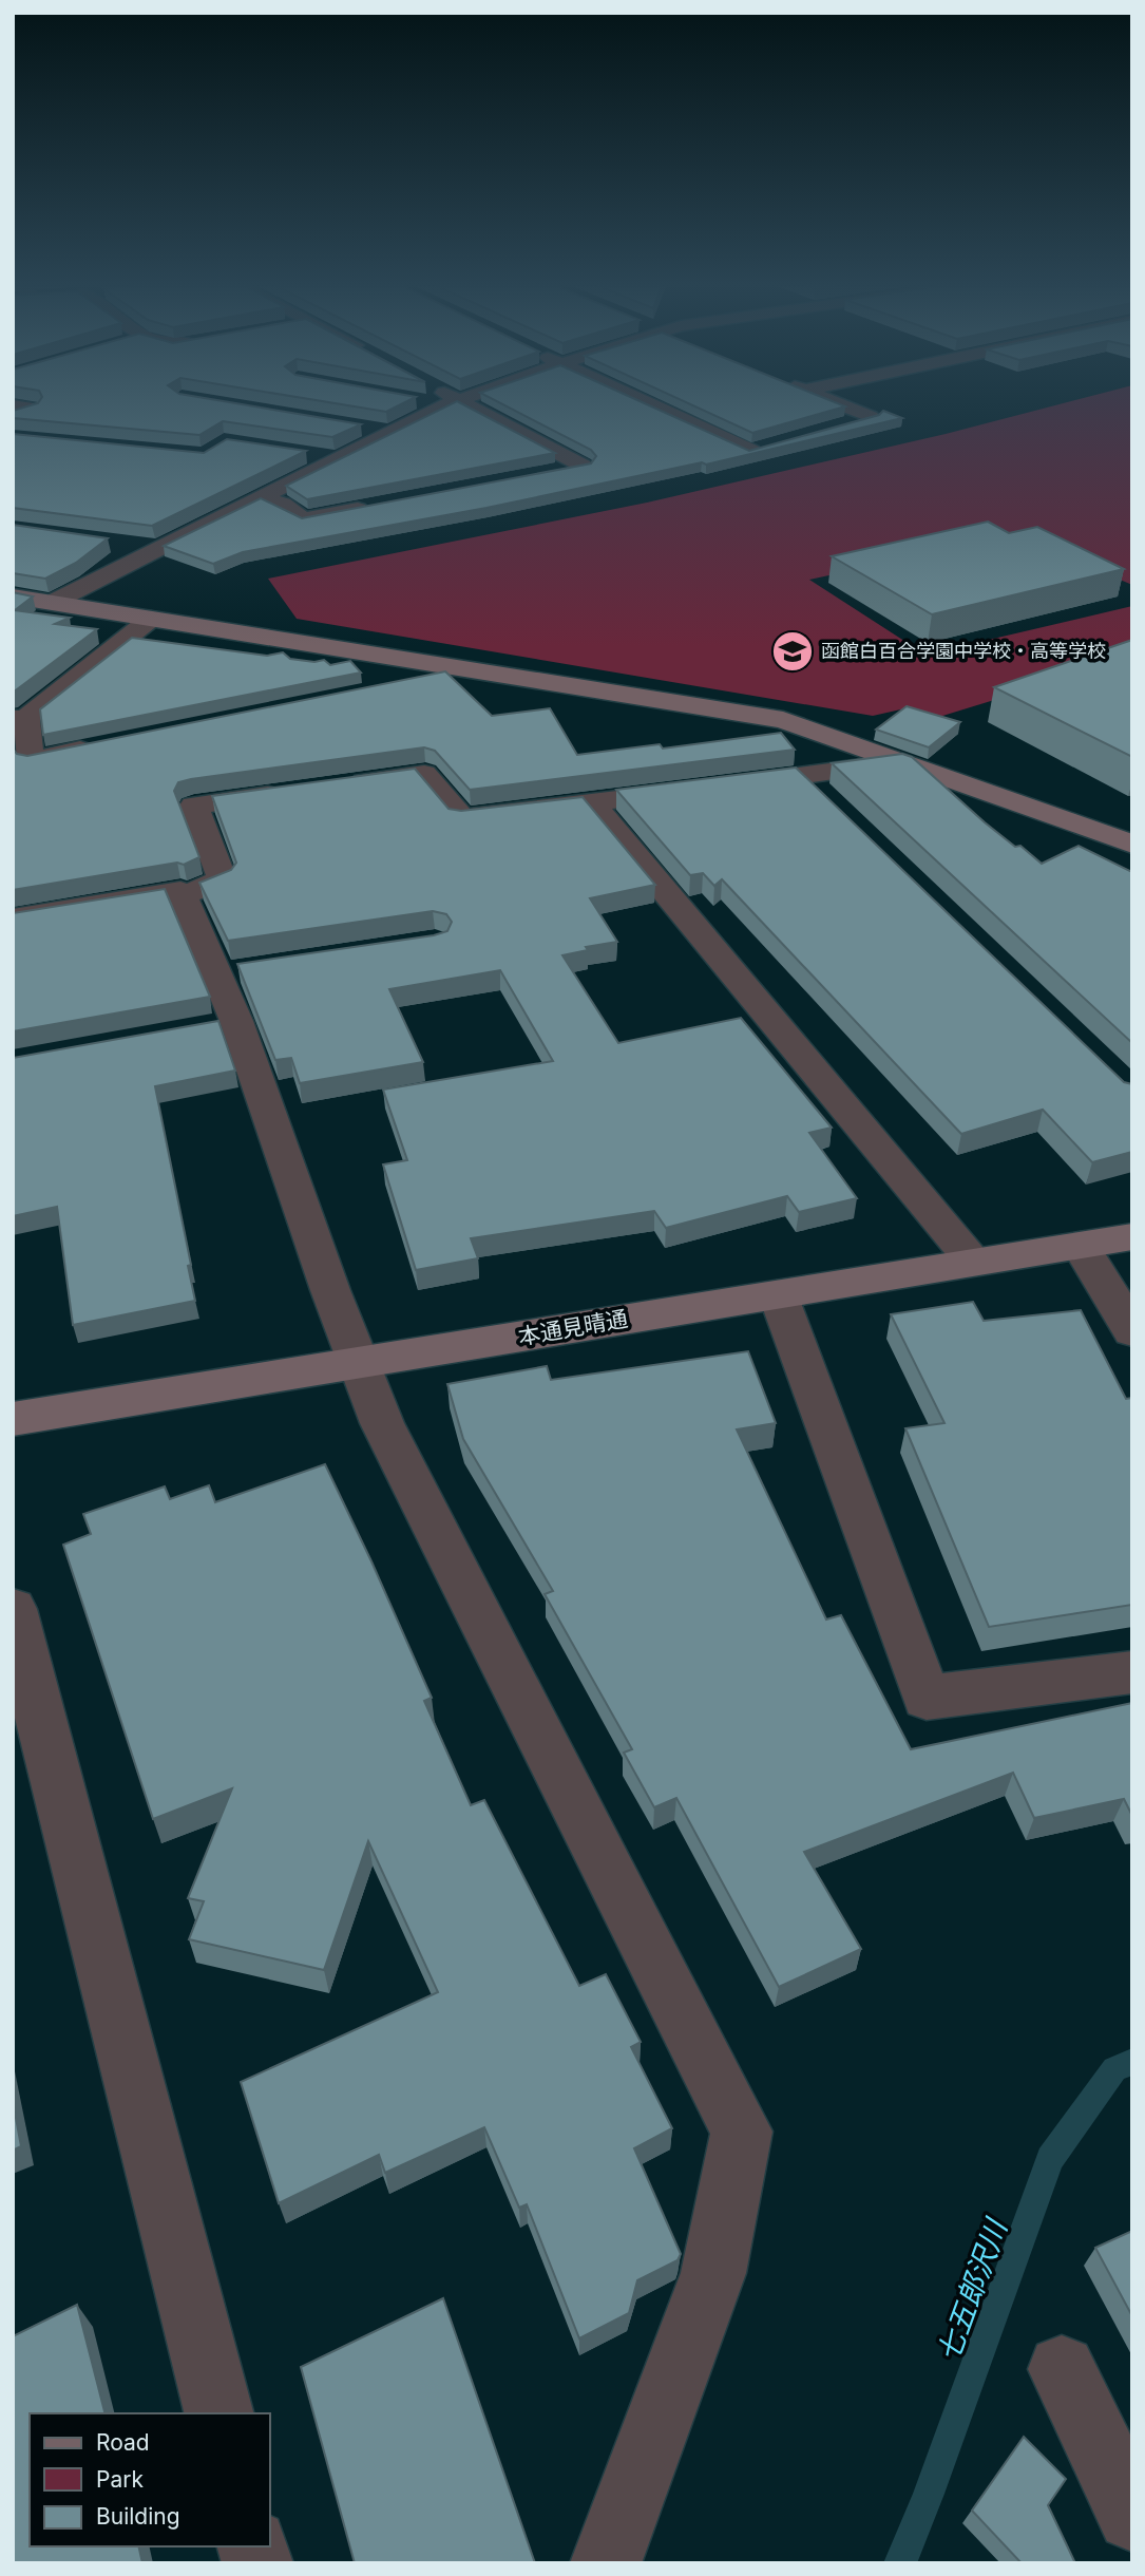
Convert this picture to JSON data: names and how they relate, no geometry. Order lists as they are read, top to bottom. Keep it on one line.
{"streets":{"street":["本通見晴通"]},"water":["七五郎沢川"],"places":{"school or university":["函館白百合学園中学校・高等学校"]},"legend":["Road","Park","Building"]}
